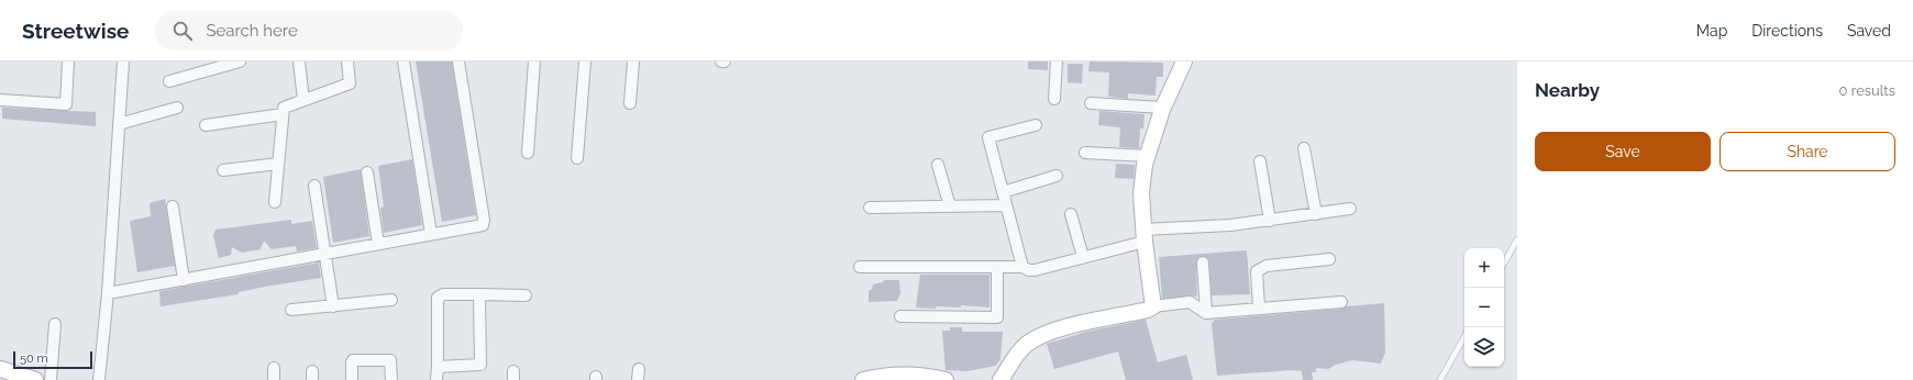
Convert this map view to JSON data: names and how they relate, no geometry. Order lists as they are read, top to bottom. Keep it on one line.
{"scale_bar":"50 m","page":{"header":"Streetwise","search":"Search here","nav":["Map","Directions","Saved"],"heading":["Nearby","0 results"],"buttons":["Save","Share"],"map_buttons":["+","−"],"scale":"50 m"}}
